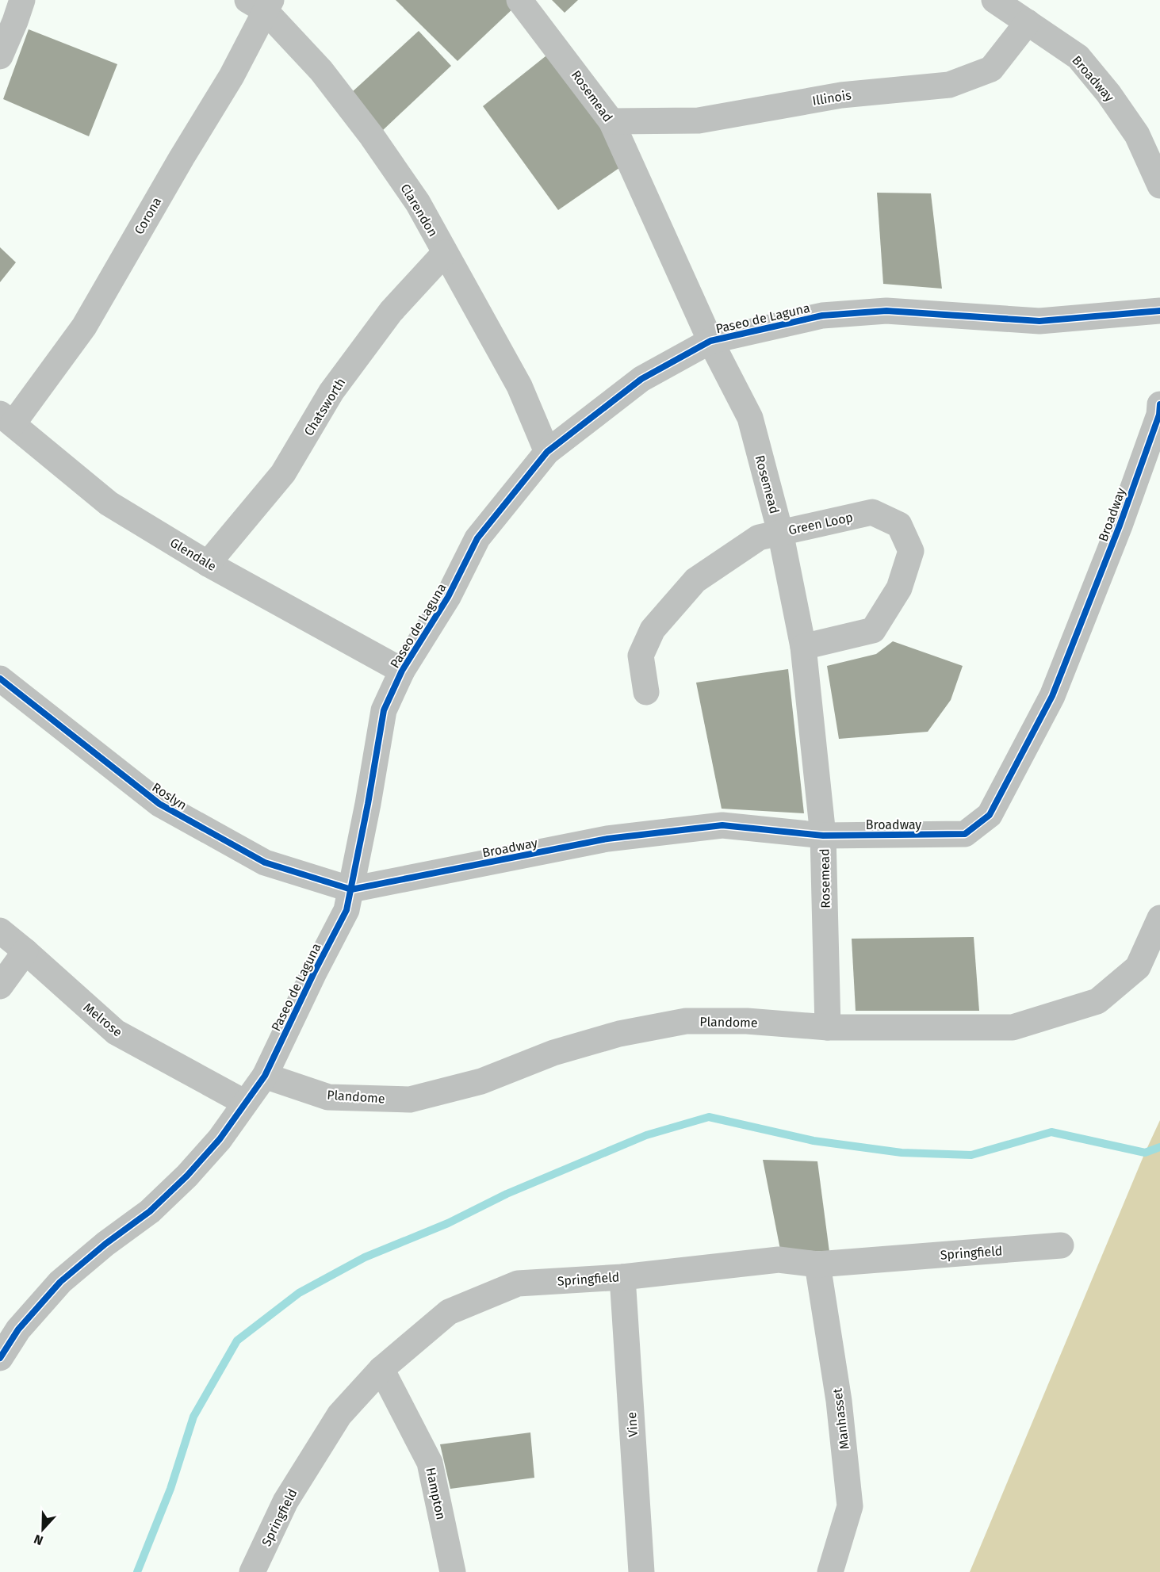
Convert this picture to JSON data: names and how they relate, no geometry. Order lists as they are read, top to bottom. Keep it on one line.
{"streets":{"street":["Broadway","Rosemead","Illinois","Clarendon","Corona","Paseo de Laguna","Chatsworth","Green Loop","Glendale","Roslyn","Melrose","Plandome","Springfield","Manhasset","Vine","Hampton"]},"crossings":[["Broadway","Rosemead"],["Broadway","Illinois"],["Broadway","Paseo de Laguna"],["Broadway","Roslyn"],["Rosemead","Illinois"],["Rosemead","Paseo de Laguna"],["Rosemead","Green Loop"],["Rosemead","Plandome"],["Clarendon","Corona"],["Clarendon","Paseo de Laguna"],["Clarendon","Chatsworth"],["Corona","Glendale"],["Paseo de Laguna","Glendale"],["Paseo de Laguna","Roslyn"],["Paseo de Laguna","Melrose"],["Paseo de Laguna","Plandome"],["Chatsworth","Glendale"],["Springfield","Manhasset"],["Springfield","Vine"],["Springfield","Hampton"]],"north":"bottom"}
